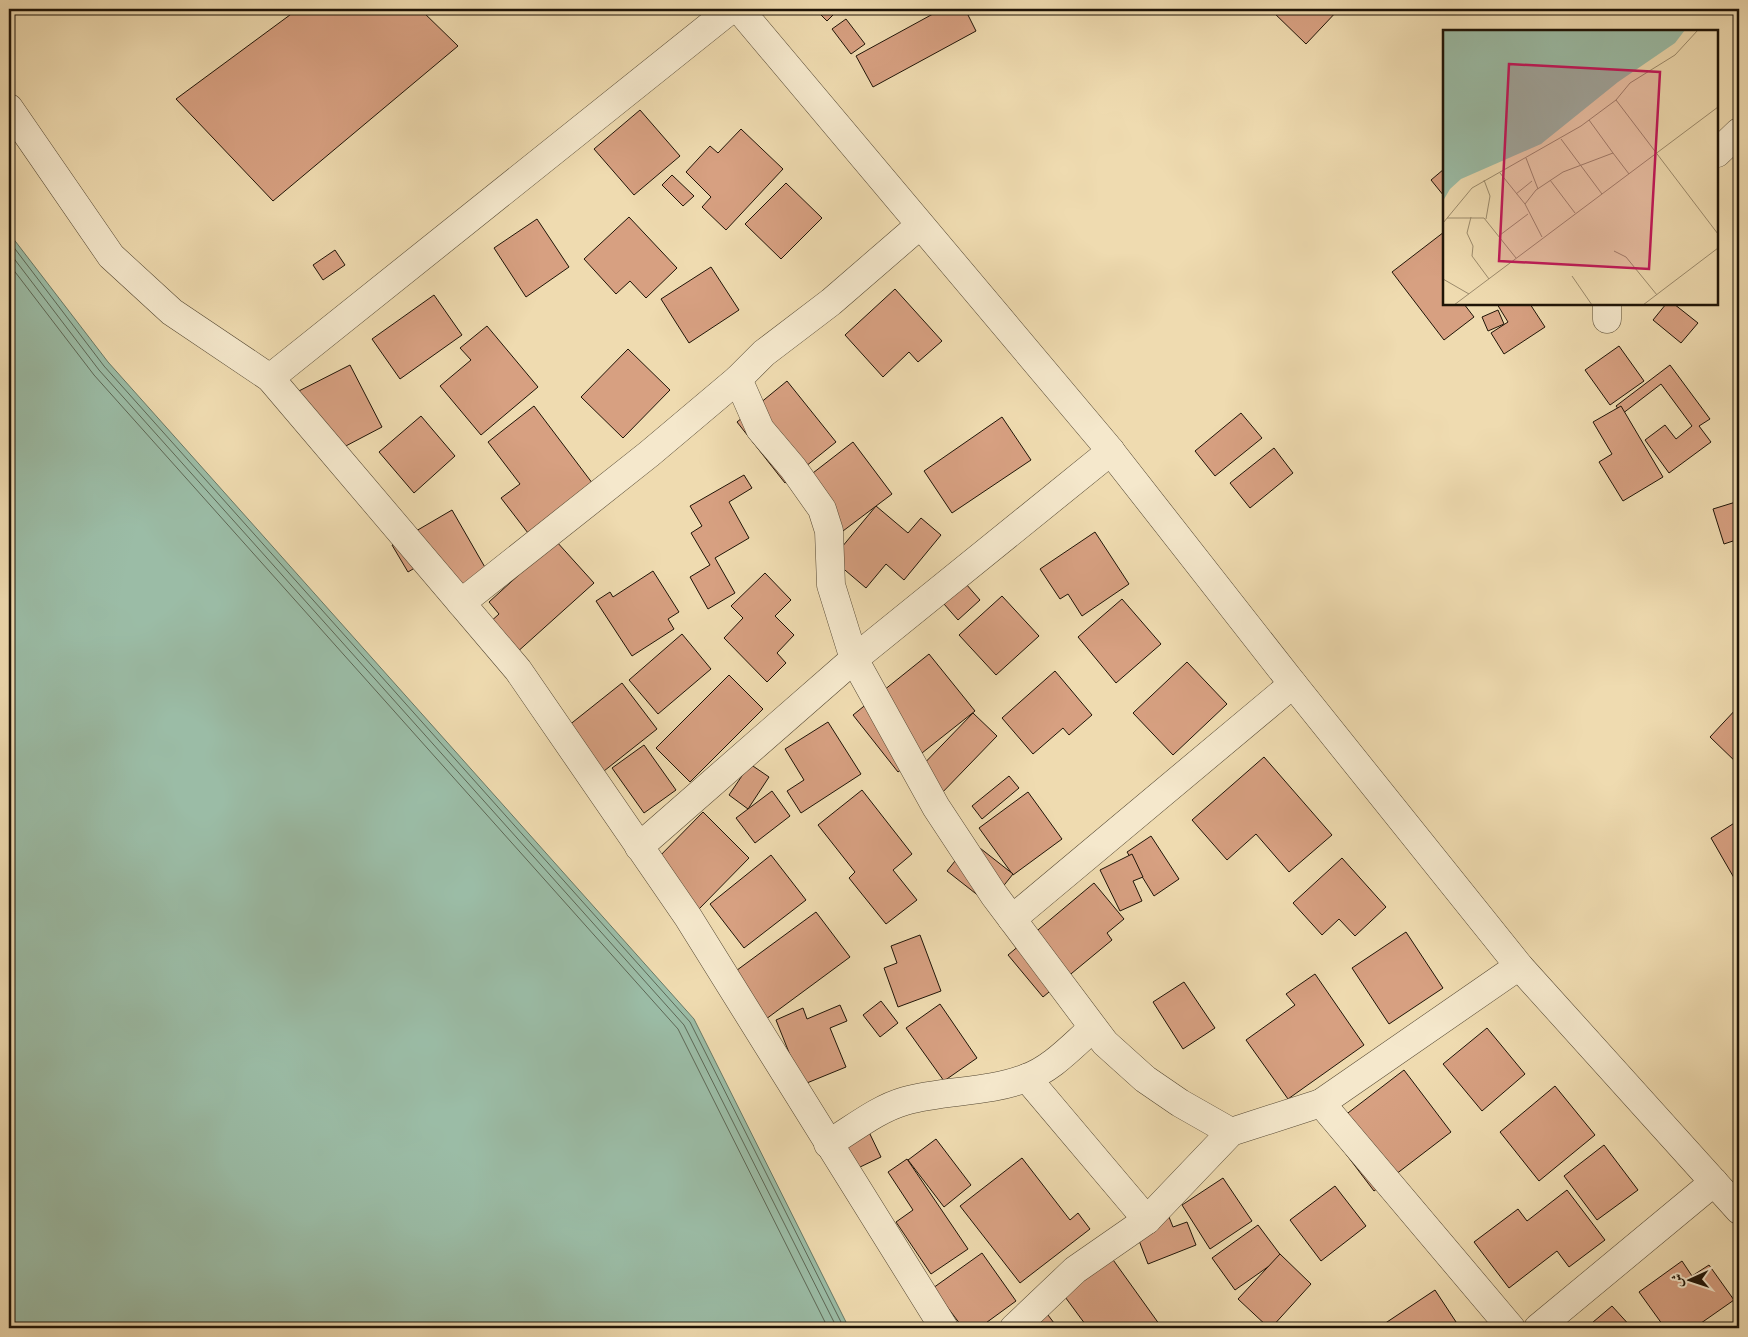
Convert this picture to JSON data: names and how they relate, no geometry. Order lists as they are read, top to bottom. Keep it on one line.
{"north":"left"}
